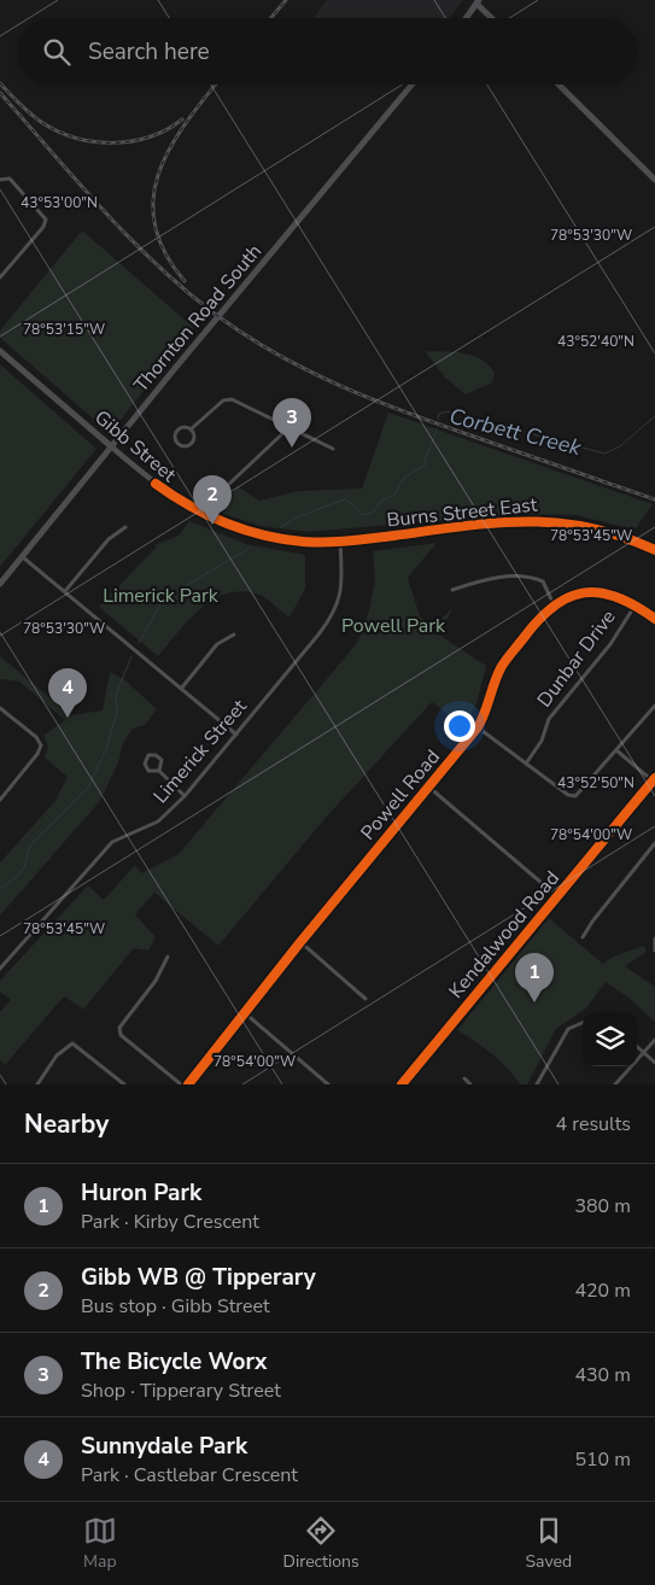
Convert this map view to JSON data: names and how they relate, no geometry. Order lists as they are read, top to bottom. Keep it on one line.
{"streets":{"main road":["Thornton Road South","Gibb Street"],"street":["Burns Street East","Dunbar Drive","Limerick Street","Powell Road","Kendalwood Road"]},"crossings":[["Thornton Road South","Gibb Street"],["Gibb Street","Burns Street East"],["Gibb Street","Limerick Street"],["Burns Street East","Limerick Street"],["Dunbar Drive","Powell Road"]],"water":["Corbett Creek"],"parks":["Limerick Park","Powell Park"],"page":{"search":"Search here","pins":["3","2","4","1"],"heading":["Nearby","4 results"],"list":[{"mark":"1","name":"Huron Park","note":"Park · Kirby Crescent","value":"380 m"},{"mark":"2","name":"Gibb WB @ Tipperary","note":"Bus stop · Gibb Street","value":"420 m"},{"mark":"3","name":"The Bicycle Worx","note":"Shop · Tipperary Street","value":"430 m"},{"mark":"4","name":"Sunnydale Park","note":"Park · Castlebar Crescent","value":"510 m"}],"nav":["Map","Directions","Saved"]},"coordinates":["43°53'00\"N","78°53'30\"W","78°53'15\"W","43°52'40\"N","78°53'45\"W","43°52'50\"N","78°54'00\"W"]}
